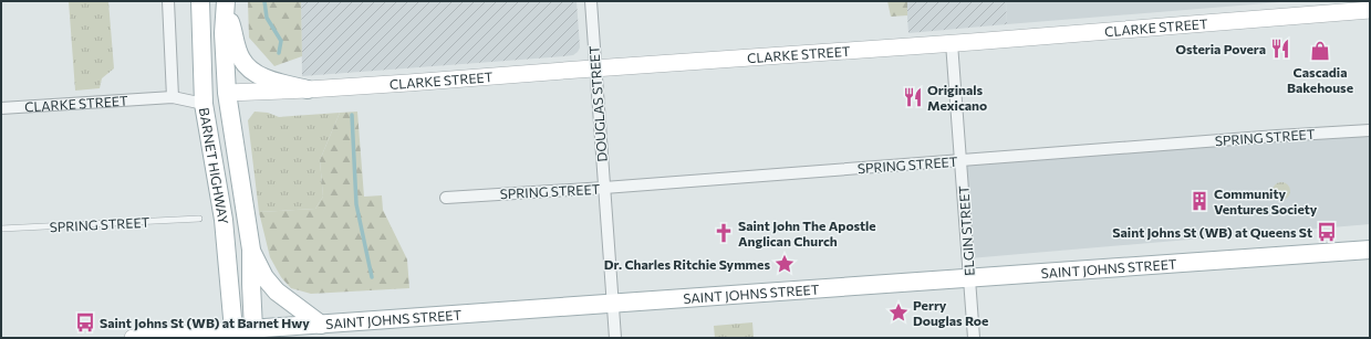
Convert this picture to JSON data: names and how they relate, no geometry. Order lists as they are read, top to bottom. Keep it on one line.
{"streets":{"main road":["CLARKE STREET","BARNET HIGHWAY","SAINT JOHNS STREET"],"street":["DOUGLAS STREET","SPRING STREET","ELGIN STREET"]},"crossings":[["CLARKE STREET","DOUGLAS STREET"],["CLARKE STREET","BARNET HIGHWAY"],["CLARKE STREET","ELGIN STREET"],["DOUGLAS STREET","SPRING STREET"],["DOUGLAS STREET","SAINT JOHNS STREET"],["SPRING STREET","ELGIN STREET"],["BARNET HIGHWAY","SAINT JOHNS STREET"],["ELGIN STREET","SAINT JOHNS STREET"]],"places":{"restaurant":["Osteria Povera","Originals Mexicano"],"shop":["Cascadia Bakehouse"],"building":["Community Ventures Society"],"bus stop":["Saint Johns St (WB) at Queens St","Saint Johns St (WB) at Barnet Hwy"],"church":["Saint John The Apostle Anglican Church"],"place":["Dr. Charles Ritchie Symmes","Perry Douglas Roe"]}}
